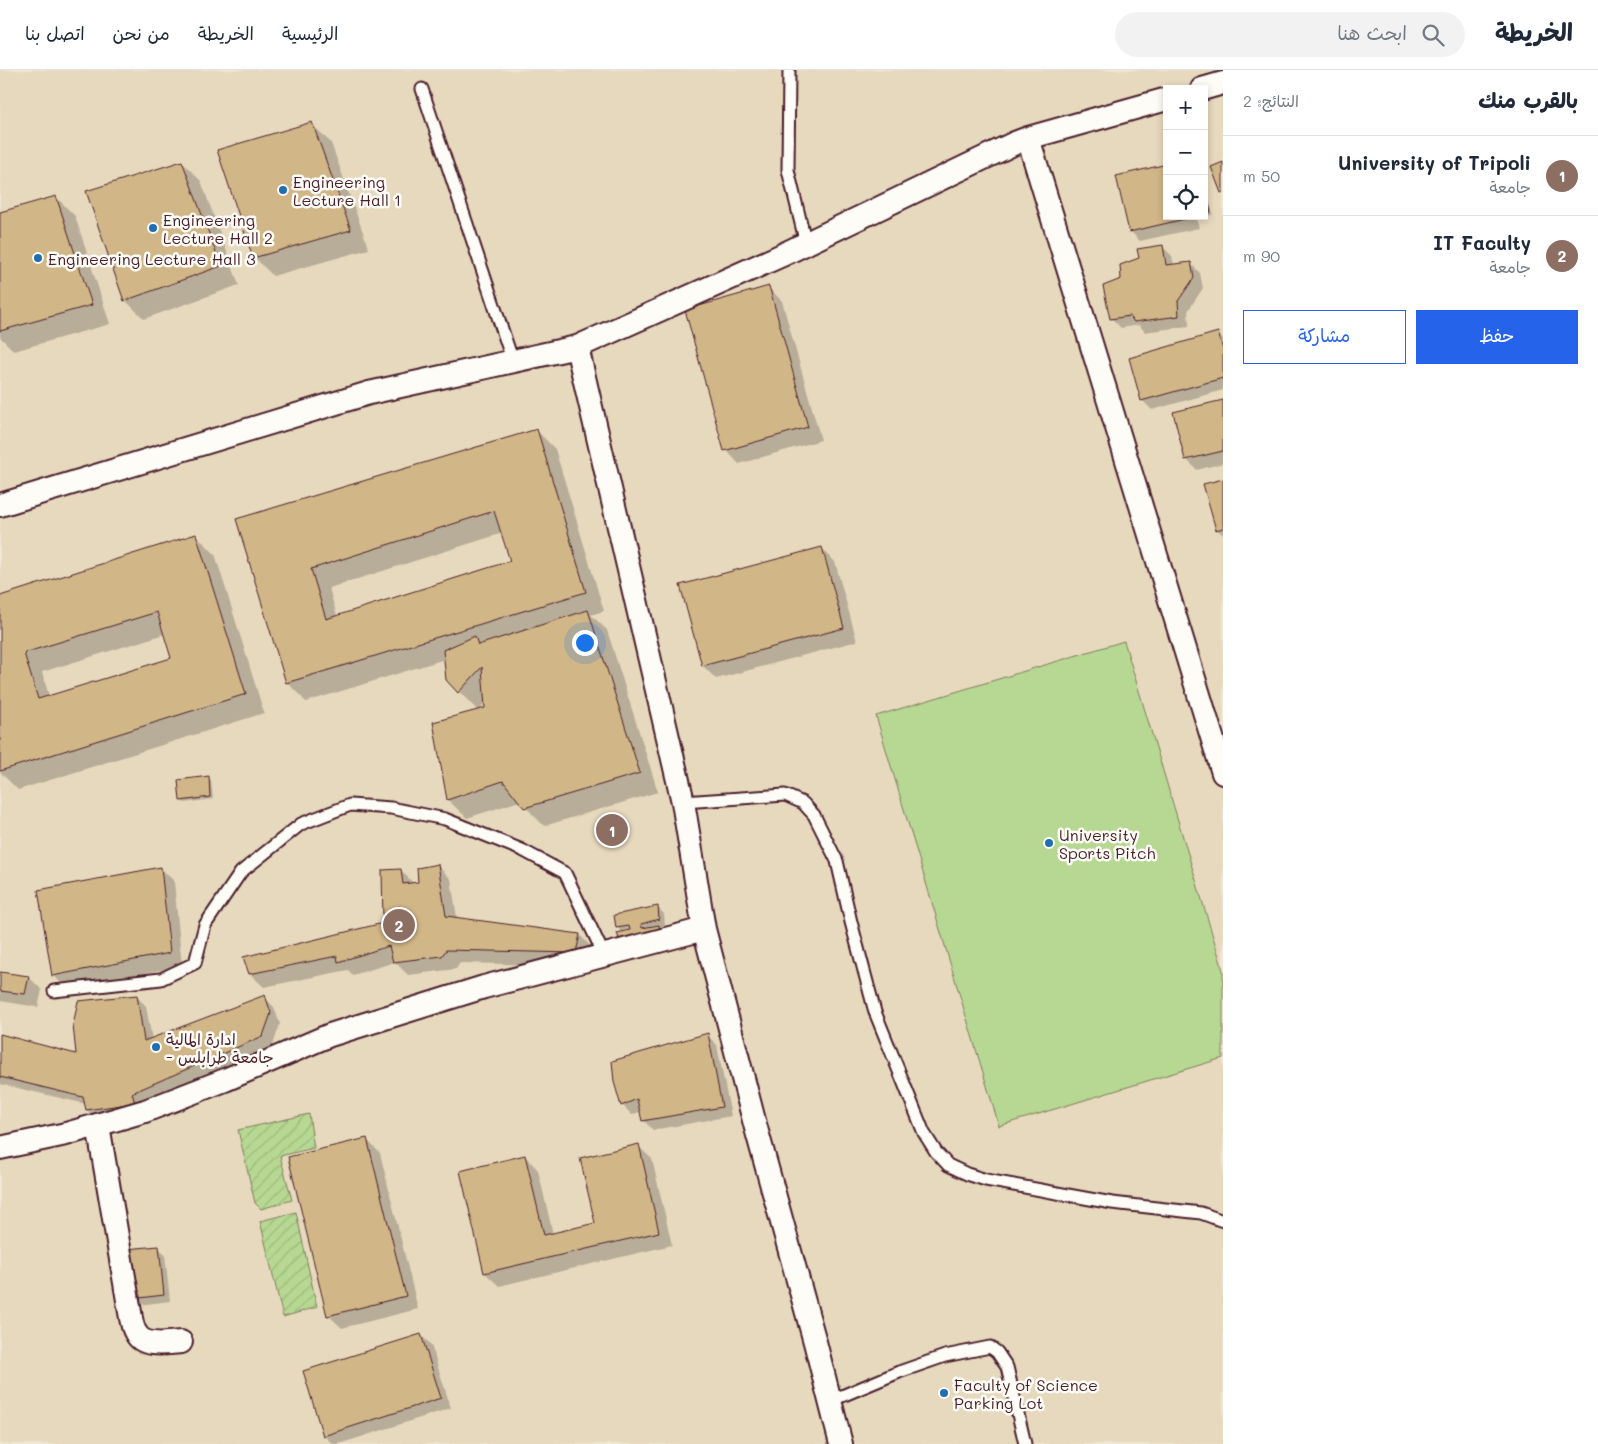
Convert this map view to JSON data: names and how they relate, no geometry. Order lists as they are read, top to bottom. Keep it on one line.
{"places":["Engineering Lecture Hall 1","Engineering Lecture Hall 2","Engineering Lecture Hall 3","University Sports Pitch","ادارة المالية - جامعة طرابلس","Faculty of Science Parking Lot"],"page":{"header":"الخريطة","search":"ابحث هنا","nav":["الرئيسية","الخريطة","من نحن","اتصل بنا"],"heading":["بالقرب منك","النتائج: 2"],"map_buttons":["+","−"],"list":[{"mark":"1","name":"University of Tripoli","note":"جامعة","value":"50 m"},{"mark":"2","name":"IT Faculty","note":"جامعة","value":"90 m"}],"buttons":["حفظ","مشاركة"],"pins":["1","2"]}}
